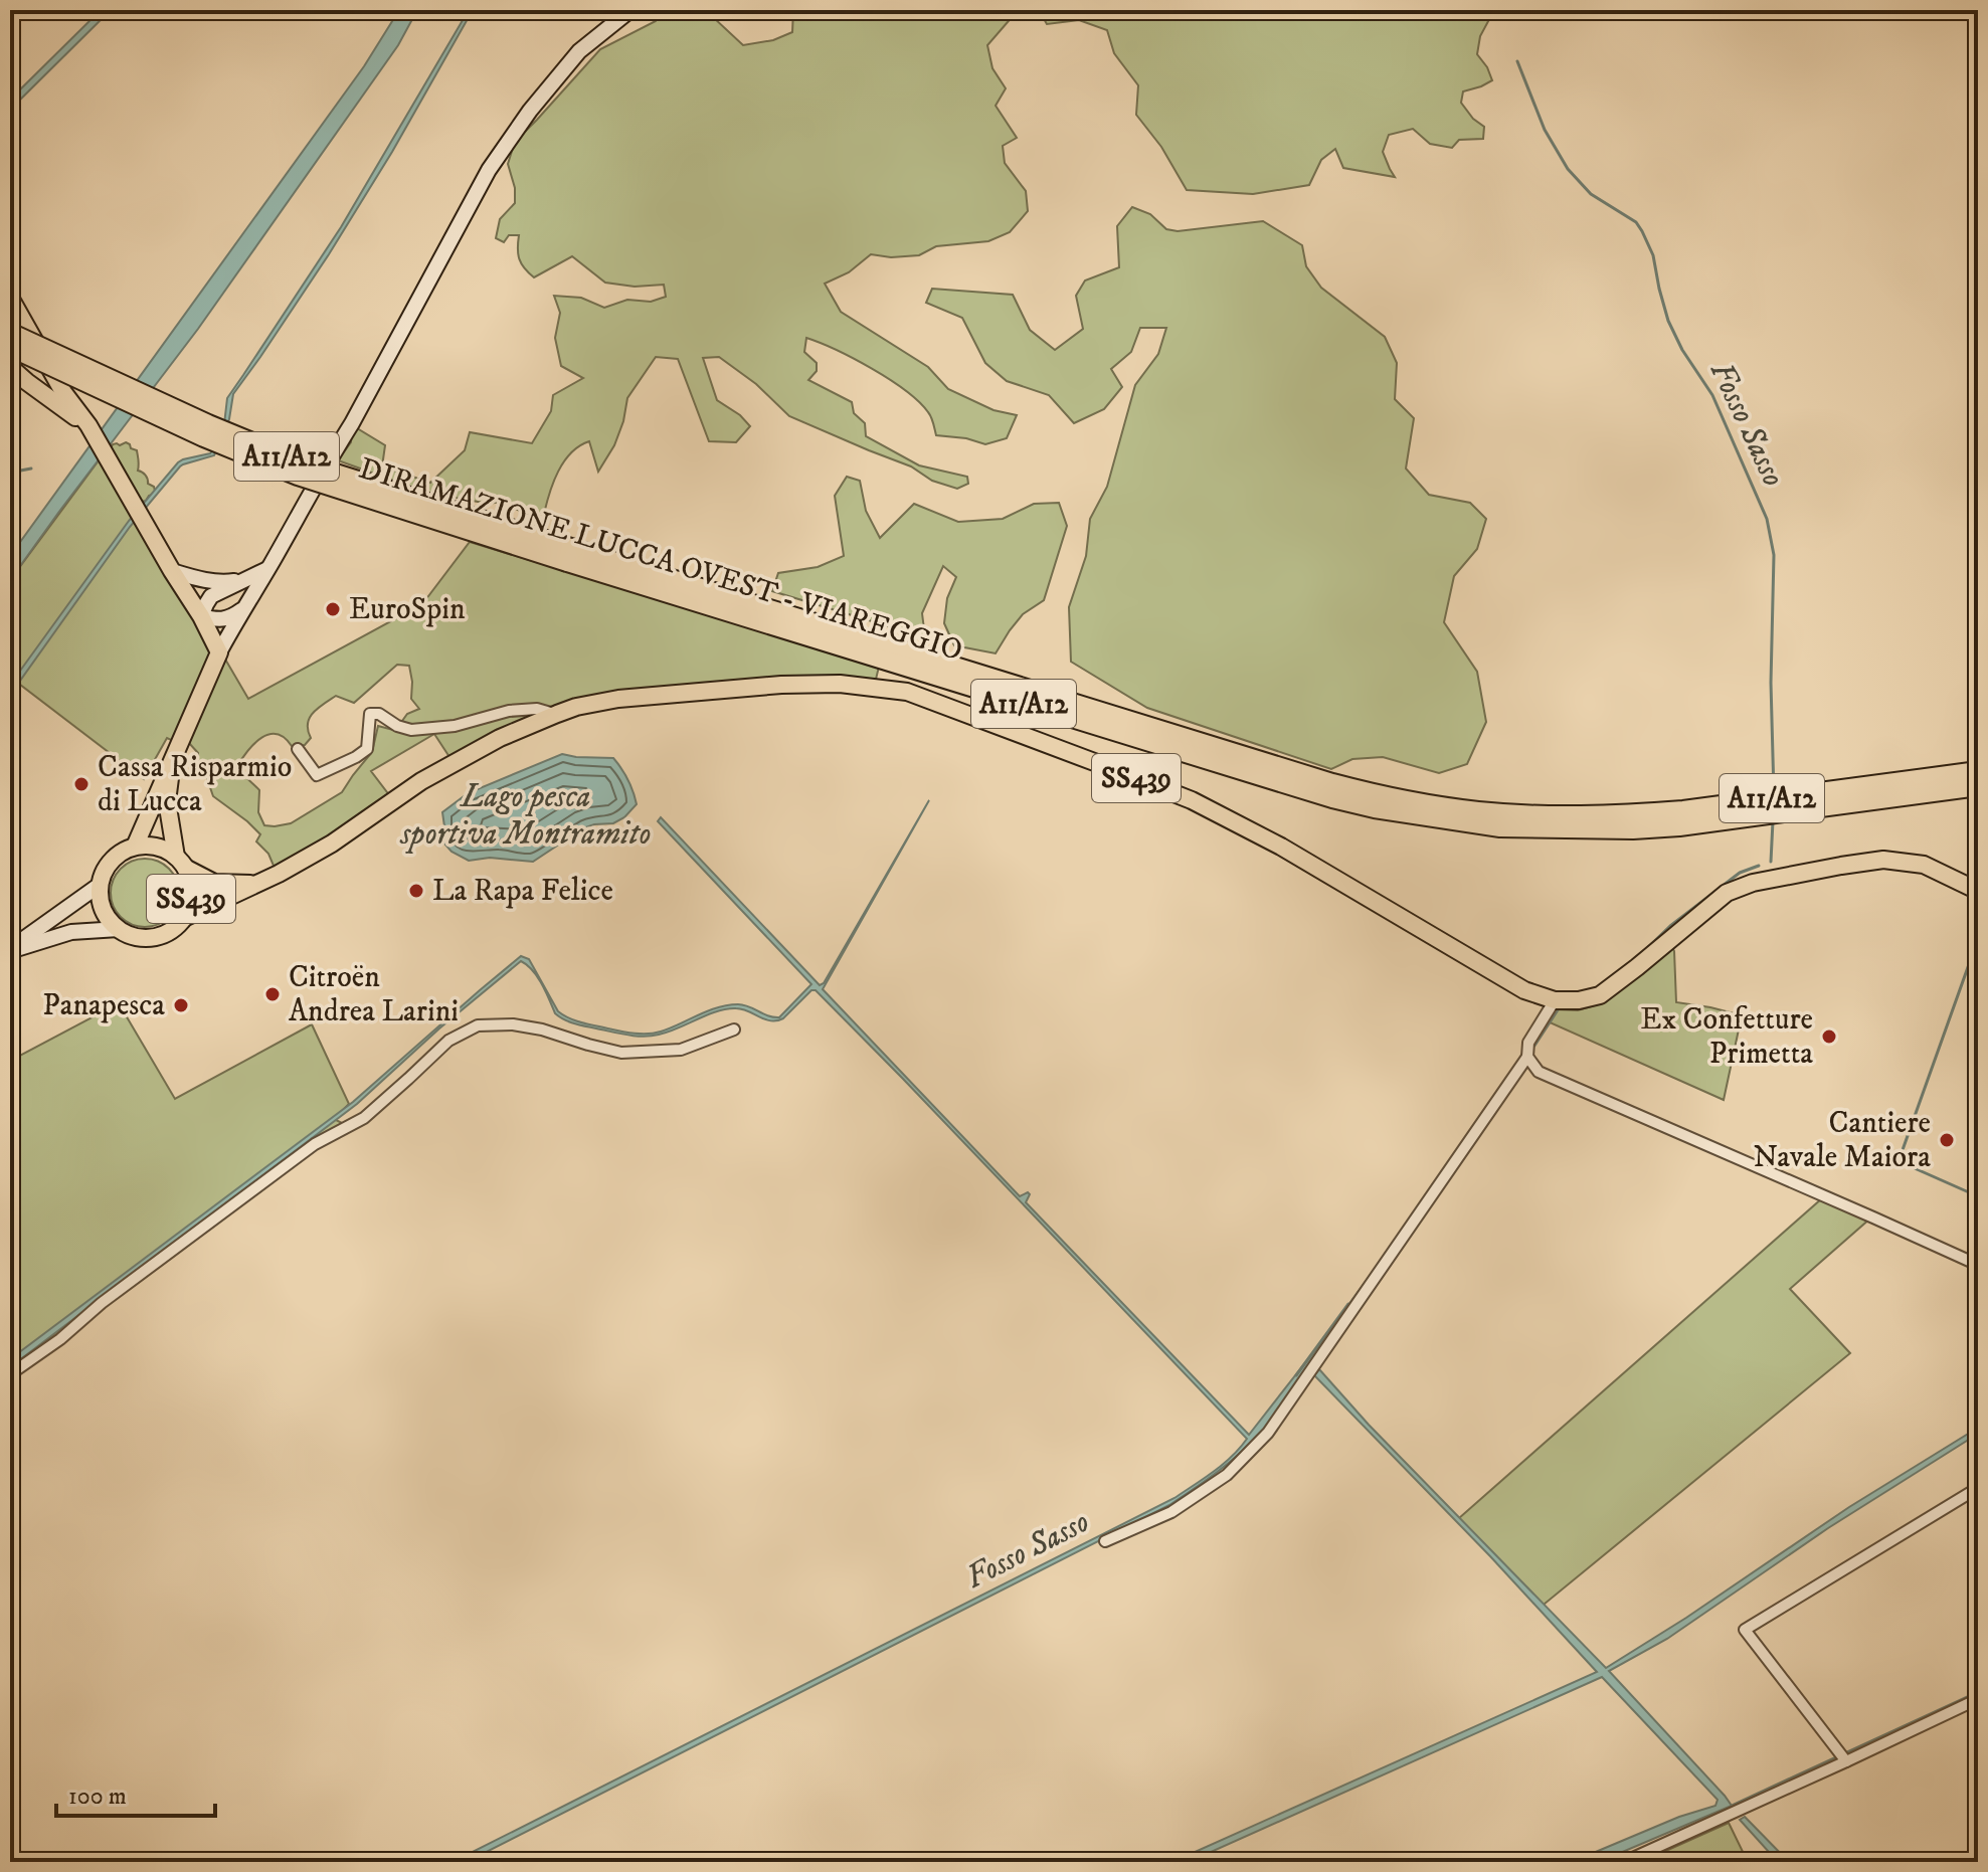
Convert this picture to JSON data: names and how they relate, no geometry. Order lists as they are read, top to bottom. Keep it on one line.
{"streets":{"highway":["A11/A12","DIRAMAZIONE LUCCA OVEST - VIAREGGIO"],"main road":["SS439"]},"water":["Fosso Sasso","Lago pesca sportiva Montramito"],"places":["EuroSpin","Cassa Risparmio di Lucca","La Rapa Felice","Citroën Andrea Larini","Panapesca","Ex Confetture Primetta","Cantiere Navale Maiora"],"scale_bar":"100 m"}
